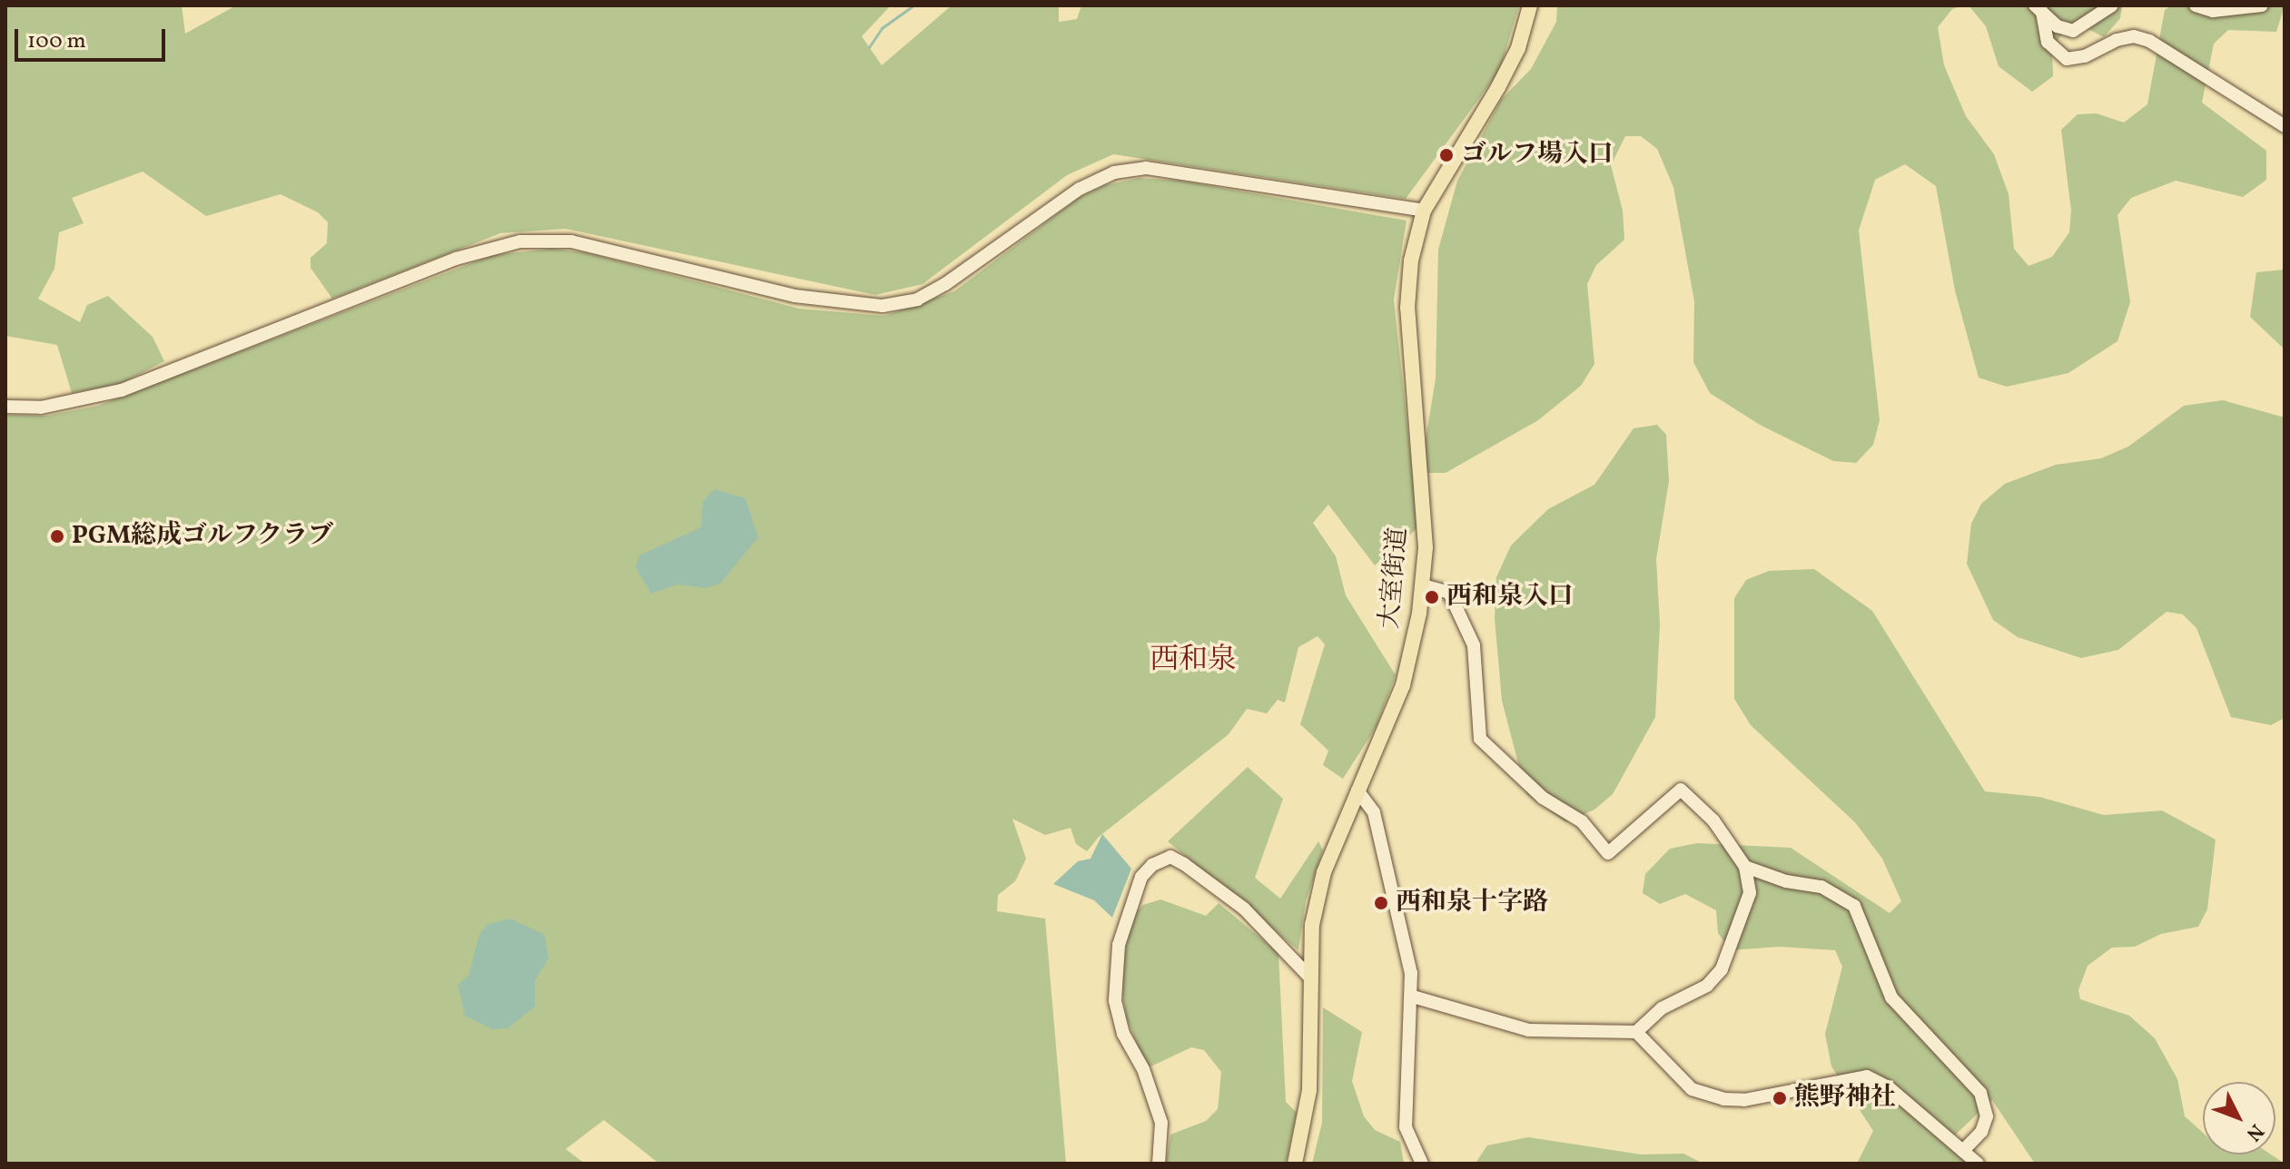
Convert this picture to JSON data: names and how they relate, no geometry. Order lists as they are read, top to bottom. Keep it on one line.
{"streets":{"main road":["大室街道"]},"districts":["西和泉"],"places":["ゴルフ場入口","PGM総成ゴルフクラブ","西和泉入口","西和泉十字路","熊野神社"],"scale_bar":"100 m","north":"bottom right"}
